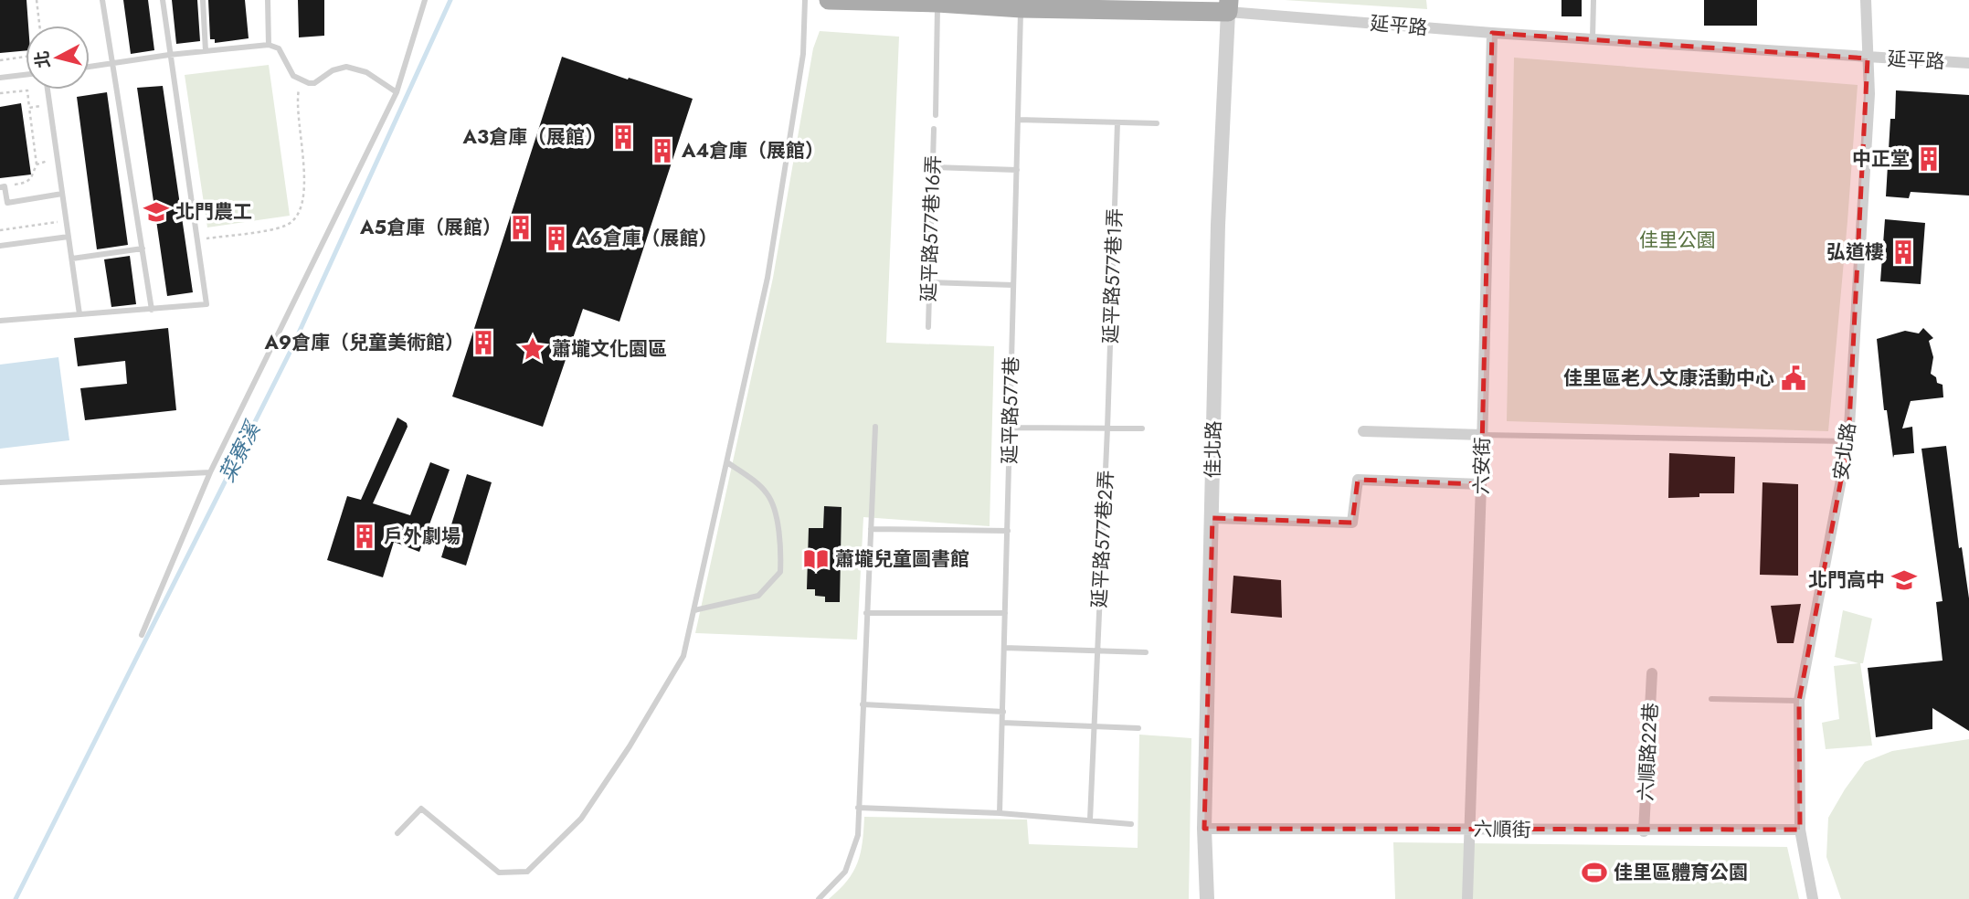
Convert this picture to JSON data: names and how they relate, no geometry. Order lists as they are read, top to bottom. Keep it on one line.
{"streets":{"main road":["延平路"],"street":["佳北路","安北路","六安街","六順路22巷","六順街"],"lane":["延平路577巷16弄","延平路577巷1弄","延平路577巷","延平路577巷2弄"]},"crossings":[["延平路","延平路577巷"],["延平路","佳北路"],["延平路","安北路"],["延平路","六安街"],["延平路577巷1弄","延平路577巷2弄"],["佳北路","六順街"],["安北路","六順街"],["六安街","六順街"],["六順路22巷","六順街"]],"water":["菜寮溪"],"parks":["佳里公園"],"places":{"building":["A3倉庫（展館）","A4倉庫（展館）","中正堂","A5倉庫（展館）","A6倉庫（展館）","弘道樓","A9倉庫（兒童美術館）","戶外劇場"],"school or university":["北門農工","北門高中"],"place":["蕭壠文化園區"],"public building":["佳里區老人文康活動中心"],"library":["蕭壠兒童圖書館"],"sports":["佳里區體育公園"]},"north":"left"}
